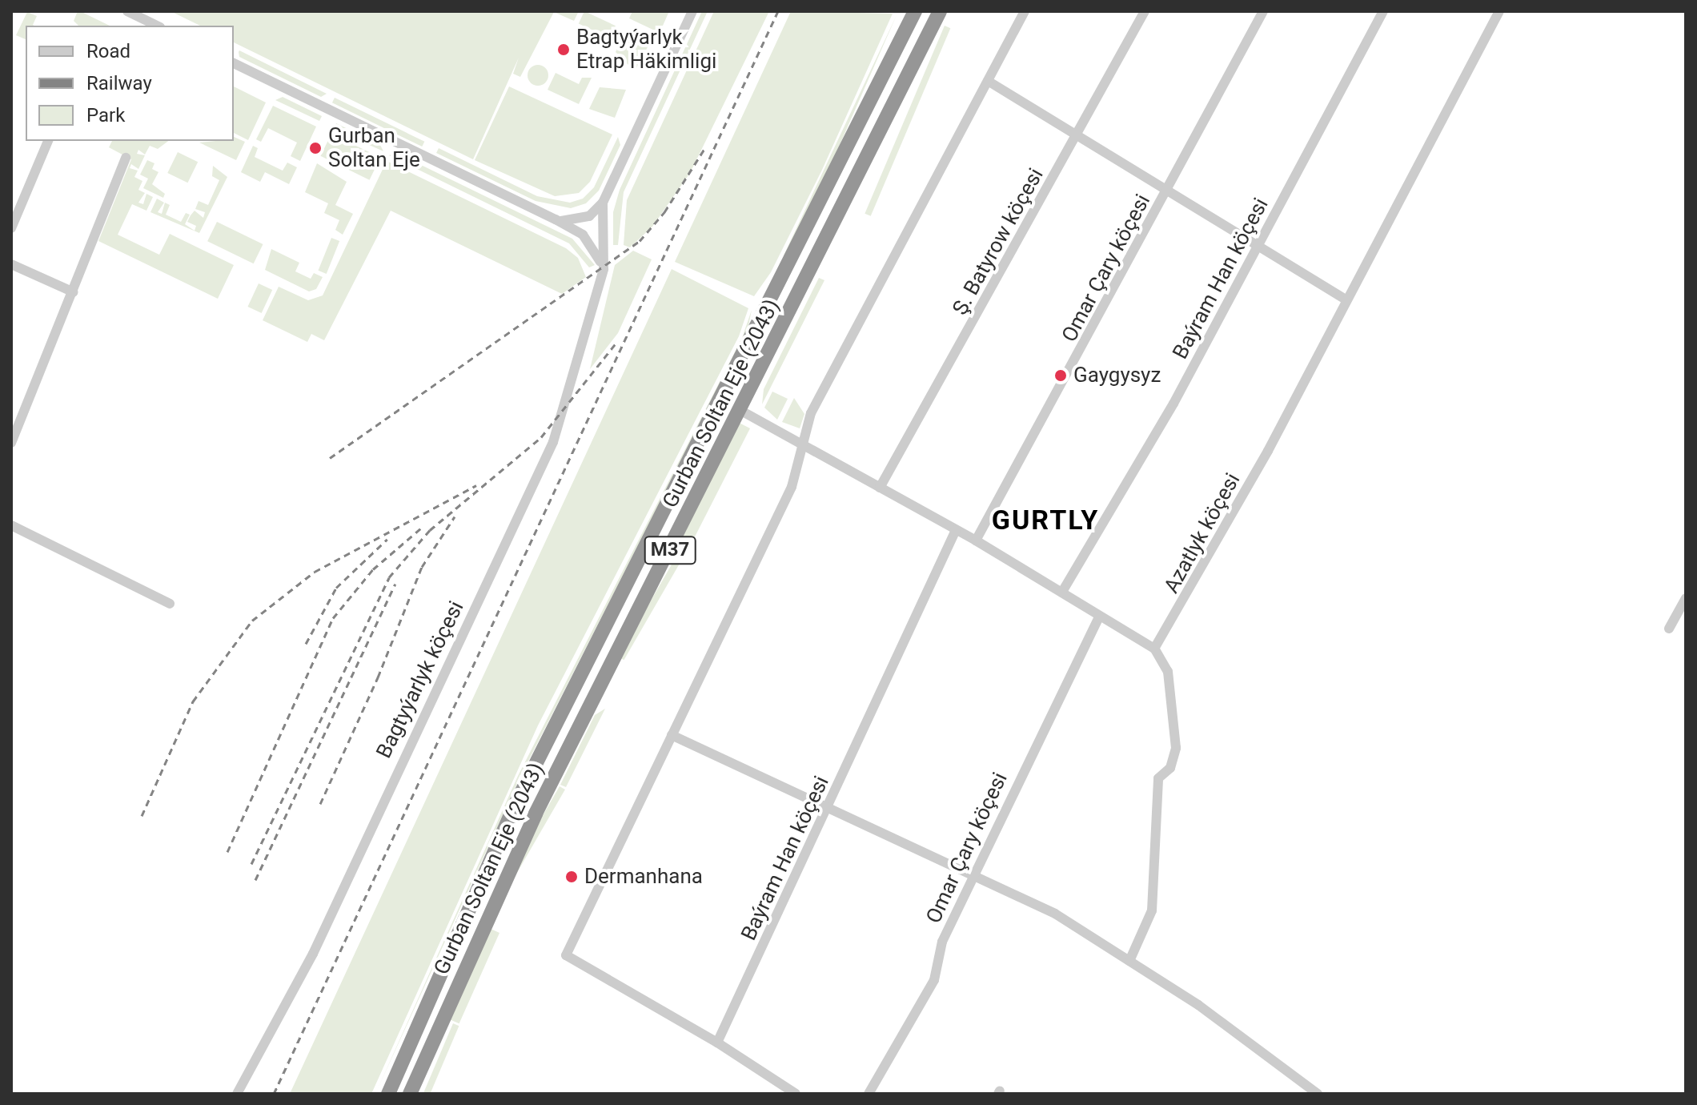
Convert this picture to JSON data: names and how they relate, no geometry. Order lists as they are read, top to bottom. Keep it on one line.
{"streets":{"highway":["Gurban Soltan Eje (2043)","M37"],"street":["Ş. Batyrow köçesi","Omar Çary köçesi","Baýram Han köçesi","Azatlyk köçesi","Bagtyýarlyk köçesi"]},"districts":["GURTLY"],"places":["Bagtyýarlyk Etrap Häkimligi","Gurban Soltan Eje","Gaygysyz","Dermanhana"],"legend":["Road","Railway","Park"]}
